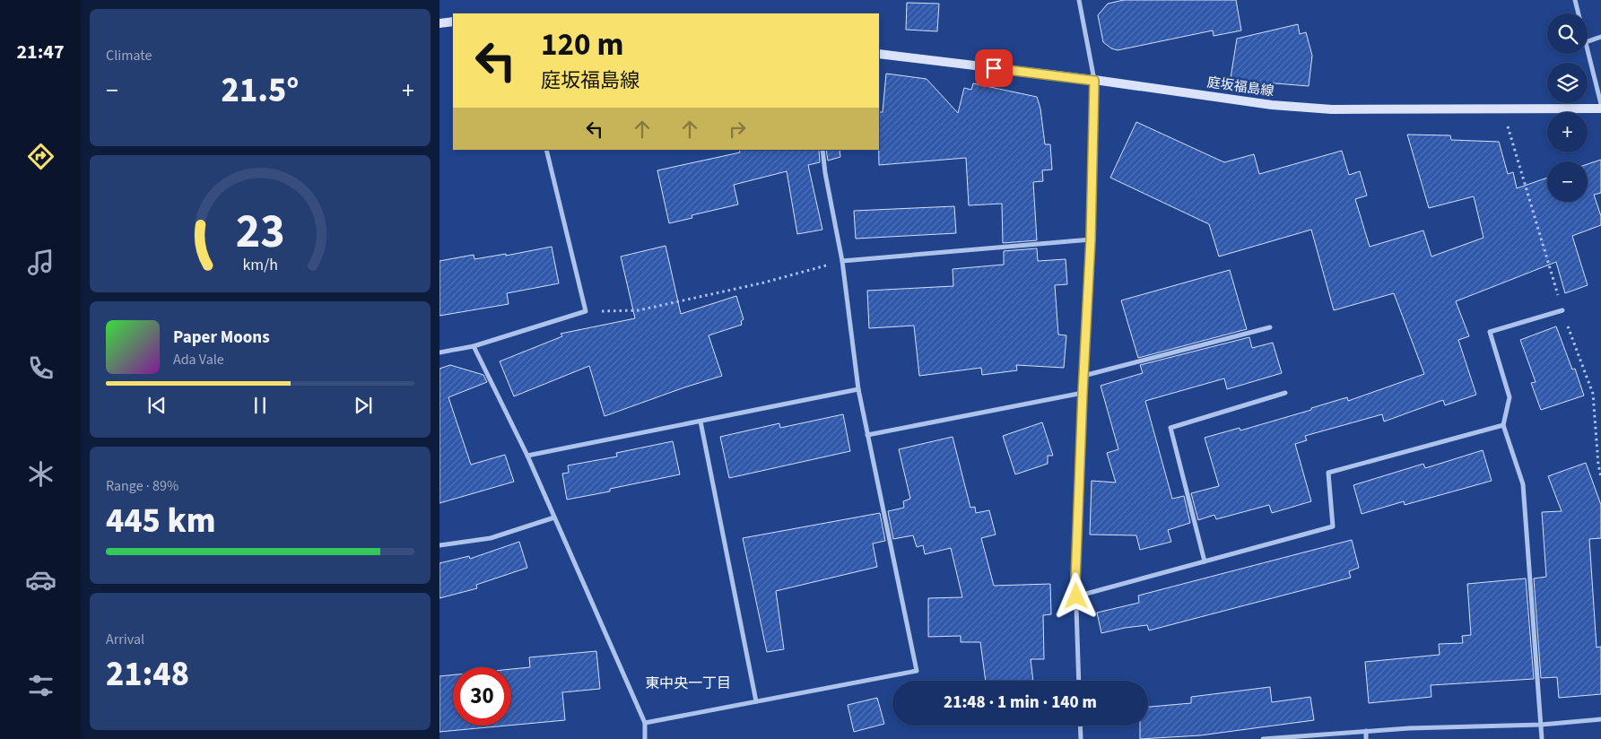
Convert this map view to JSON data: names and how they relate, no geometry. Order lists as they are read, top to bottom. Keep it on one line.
{"streets":{"main road":["庭坂福島線"]},"districts":["東中央一丁目"],"page":{"tabs":"21:47","tile":["Climate",["Range · 89%","445 km"],["Arrival","21:48"]],"map_buttons":["+","−"],"turn":["120 m","庭坂福島線"],"heat":["−","21.5°","+"],"song":["Paper Moons","Ada Vale"],"limit":"30","trip":"21:48 · 1 min · 140 m","gauge":["23","km/h"]}}
